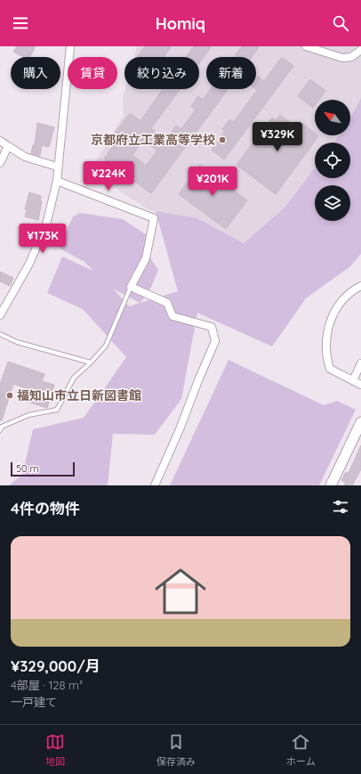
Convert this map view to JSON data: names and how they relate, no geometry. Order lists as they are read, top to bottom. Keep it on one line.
{"places":["京都府立工業高等学校","福知山市立日新図書館"],"scale_bar":"50 m","north":"top left","page":{"header":"Homiq","chip":["購入","賃貸","絞り込み","新着"],"price":["¥329K","¥224K","¥201K","¥173K"],"scale":"50 m","heading":"4件の物件","list":[{"name":"¥329,000/月","note":"4部屋 · 128 m² · 一戸建て"}],"tabs":["地図","保存済み","ホーム"]}}
